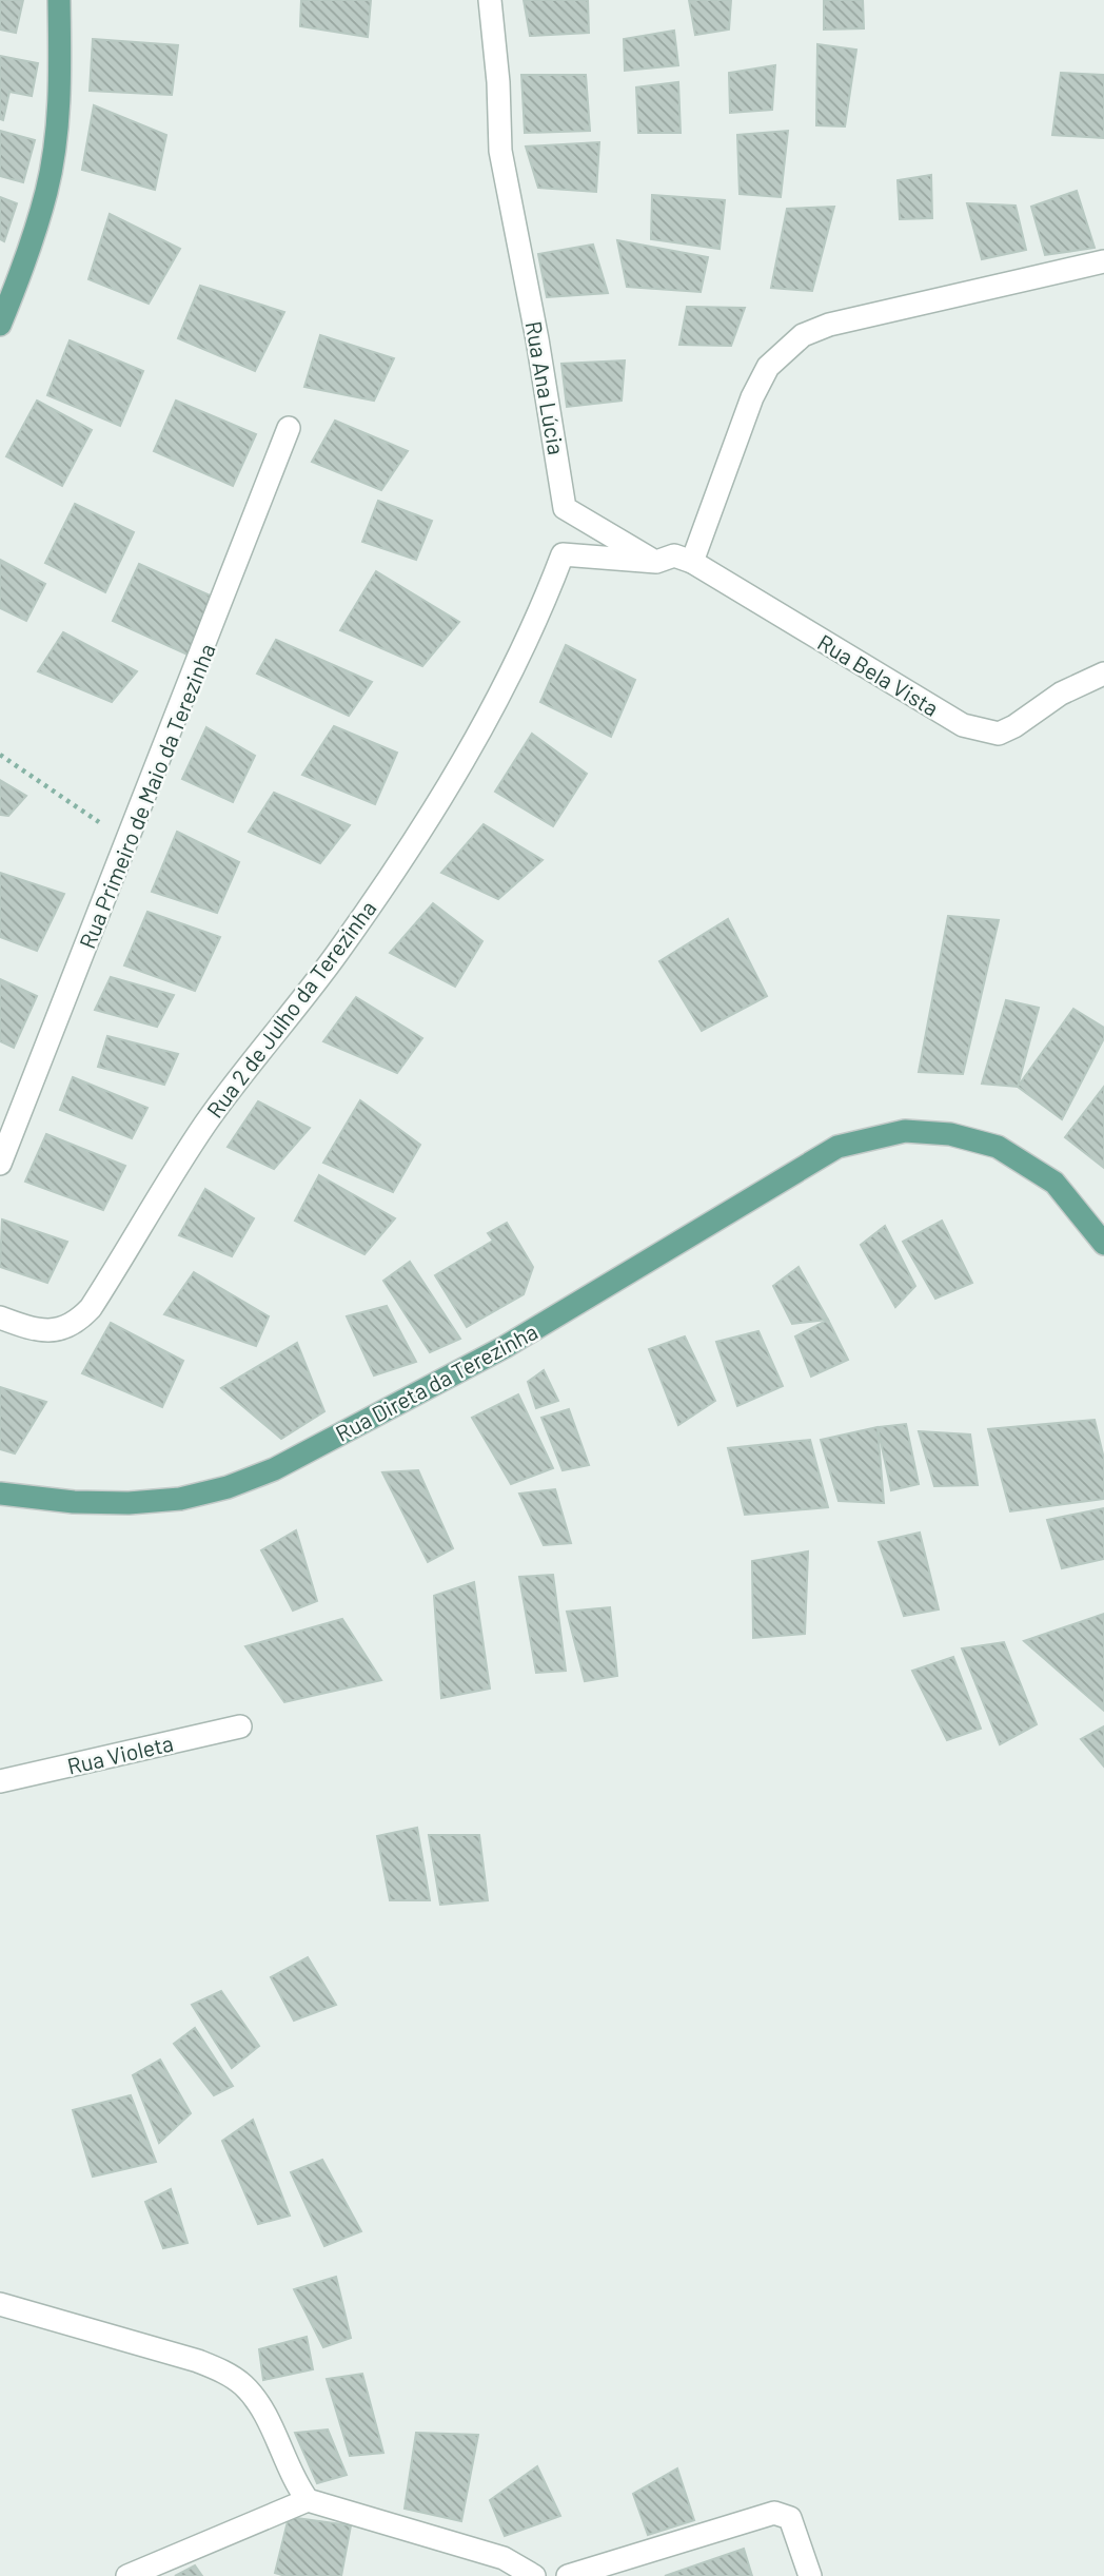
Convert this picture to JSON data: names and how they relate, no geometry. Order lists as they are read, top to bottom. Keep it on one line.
{"streets":{"main road":["Rua Direta da Terezinha"],"street":["Rua Ana Lúcia","Rua Bela Vista","Rua Primeiro de Maio da Terezinha","Rua 2 de Julho da Terezinha","Rua Violeta"]},"crossings":[["Rua Ana Lúcia","Rua 2 de Julho da Terezinha"]]}
